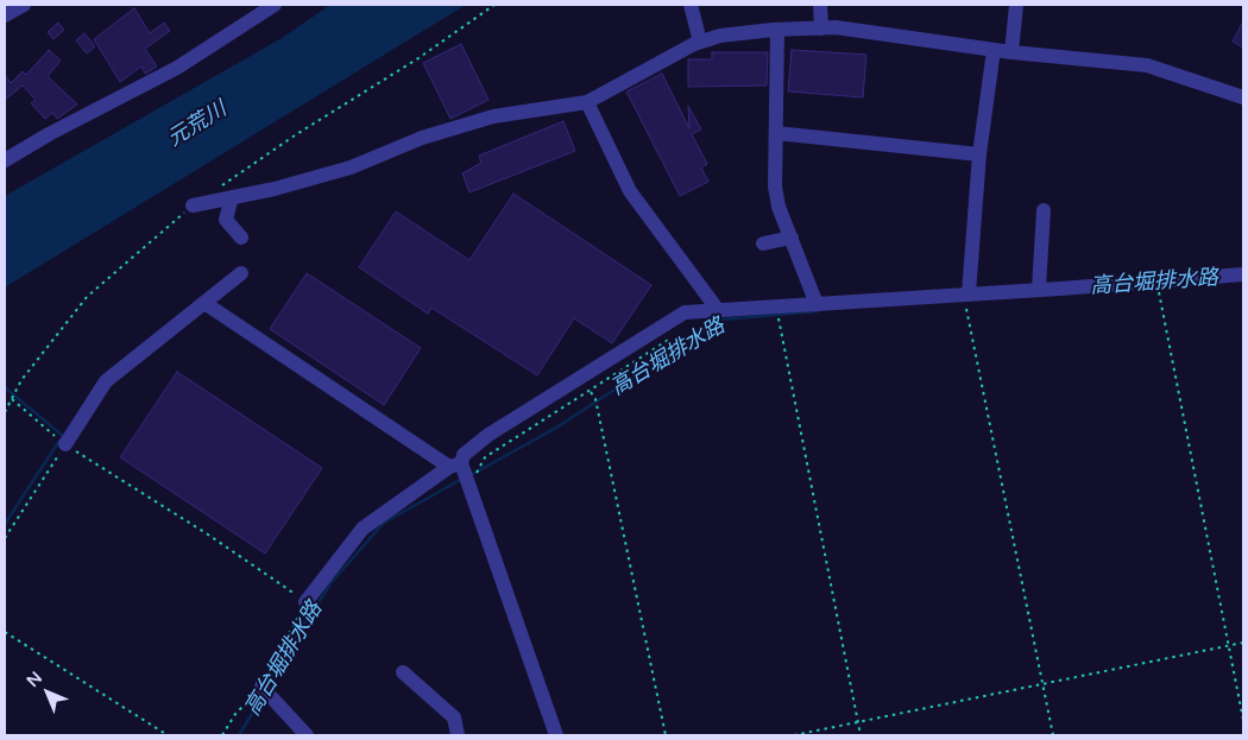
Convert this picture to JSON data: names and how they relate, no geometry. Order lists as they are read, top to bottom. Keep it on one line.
{"water":["元荒川","高台堀排水路"],"north":"top left"}
